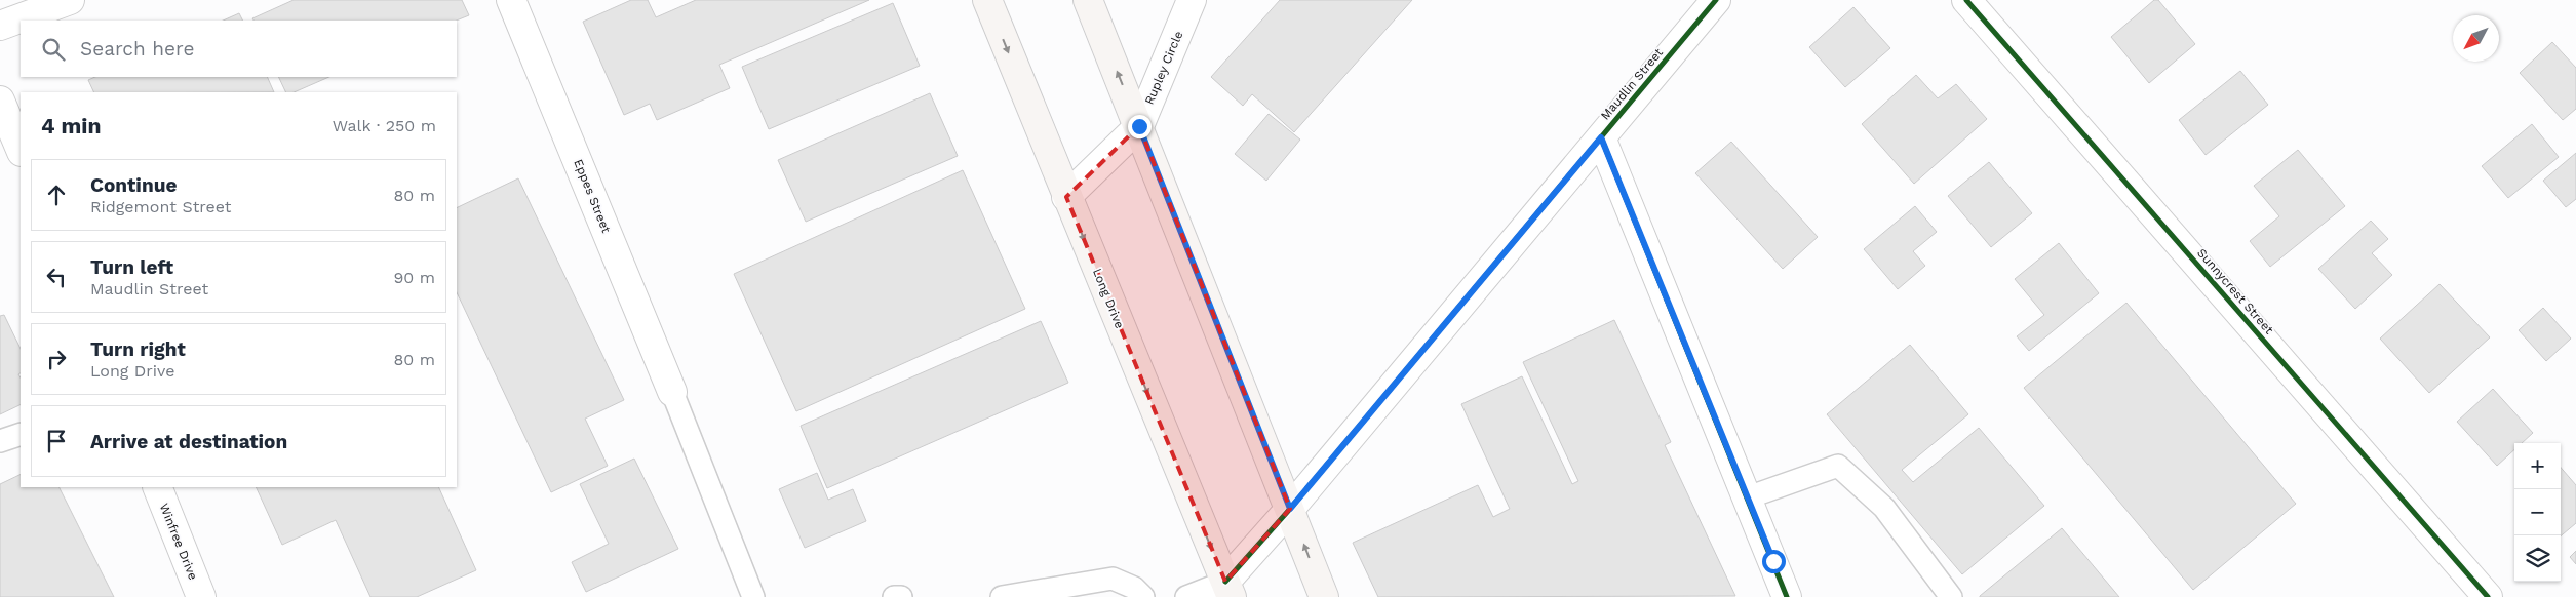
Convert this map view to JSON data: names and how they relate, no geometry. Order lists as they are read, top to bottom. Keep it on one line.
{"streets":{"main road":["Long Drive"],"street":["Rupley Circle","Maudlin Street","Eppes Street","Sunnycrest Street","Winfree Drive"]},"crossings":[["Rupley Circle","Long Drive"],["Maudlin Street","Long Drive"]],"north":"bottom left","page":{"search":"Search here","heading":["4 min","Walk · 250 m"],"list":[["Continue","Ridgemont Street","80 m"],["Turn left","Maudlin Street","90 m"],["Turn right","Long Drive","80 m"],"Arrive at destination"],"map_buttons":["+","−"]}}
